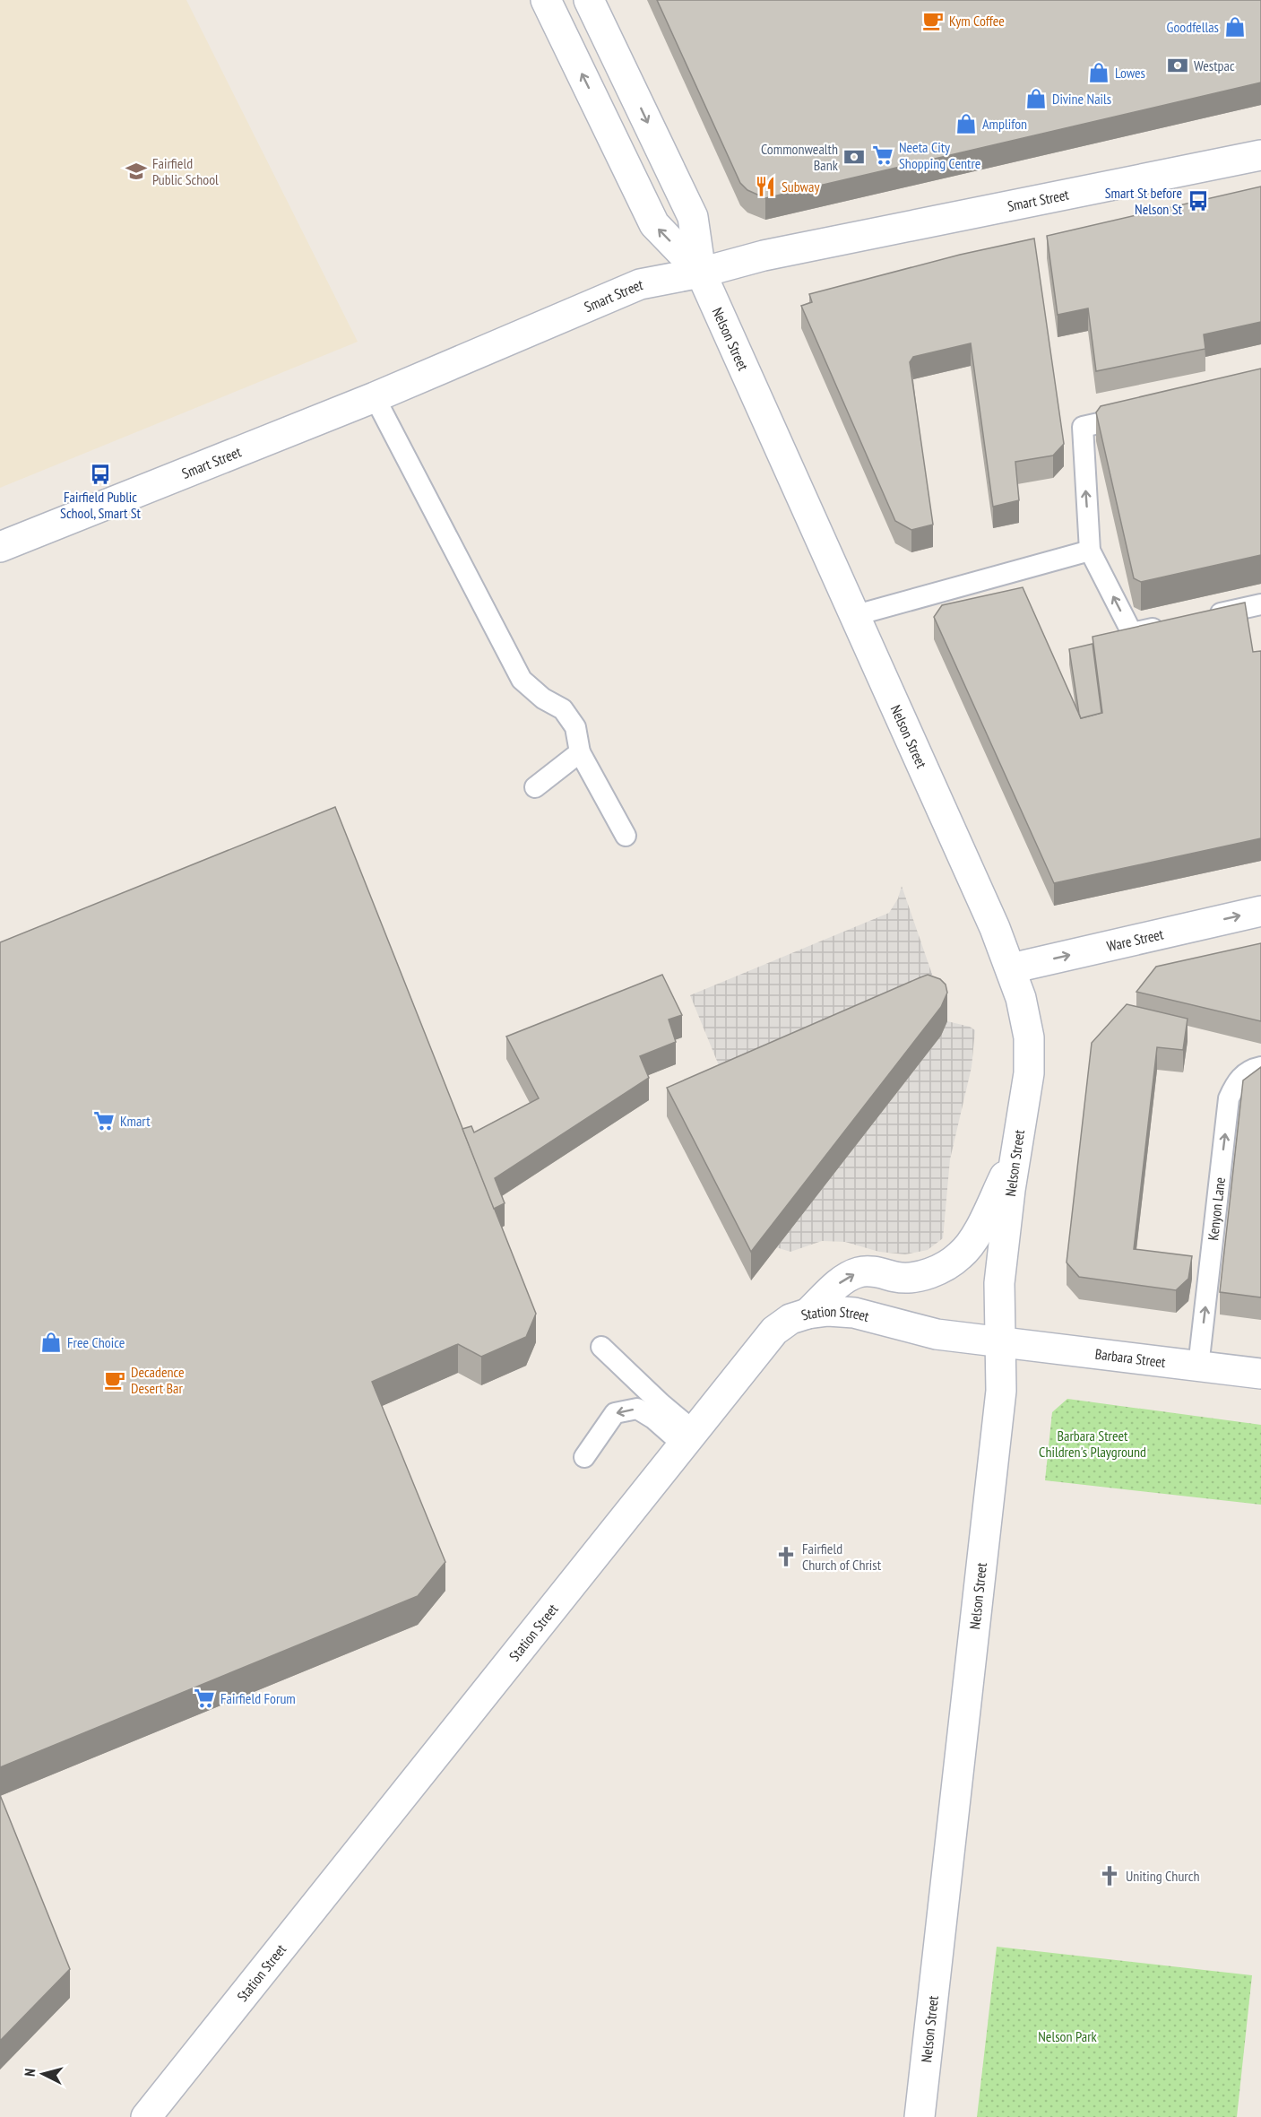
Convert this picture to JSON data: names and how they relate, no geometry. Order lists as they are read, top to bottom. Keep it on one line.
{"streets":{"street":["Smart Street","Nelson Street","Ware Street","Station Street","Barbara Street"],"lane":["Kenyon Lane"]},"crossings":[["Smart Street","Nelson Street"],["Nelson Street","Ware Street"],["Nelson Street","Station Street"],["Nelson Street","Barbara Street"],["Kenyon Lane","Barbara Street"],["Station Street","Barbara Street"]],"one_way":["Ware Street","Kenyon Lane"],"parks":["Barbara Street Children's Playground","Nelson Park"],"places":{"cafe":["Kym Coffee","Decadence Desert Bar"],"shop":["Goodfellas","Lowes","Divine Nails","Amplifon","Free Choice"],"bank":["Westpac","Commonwealth Bank"],"supermarket":["Neeta City Shopping Centre","Kmart","Fairfield Forum"],"school or university":["Fairfield Public School"],"restaurant":["Subway"],"bus stop":["Smart St before Nelson St","Fairfield Public School, Smart St"],"church":["Fairfield Church of Christ","Uniting Church"]},"north":"left"}
